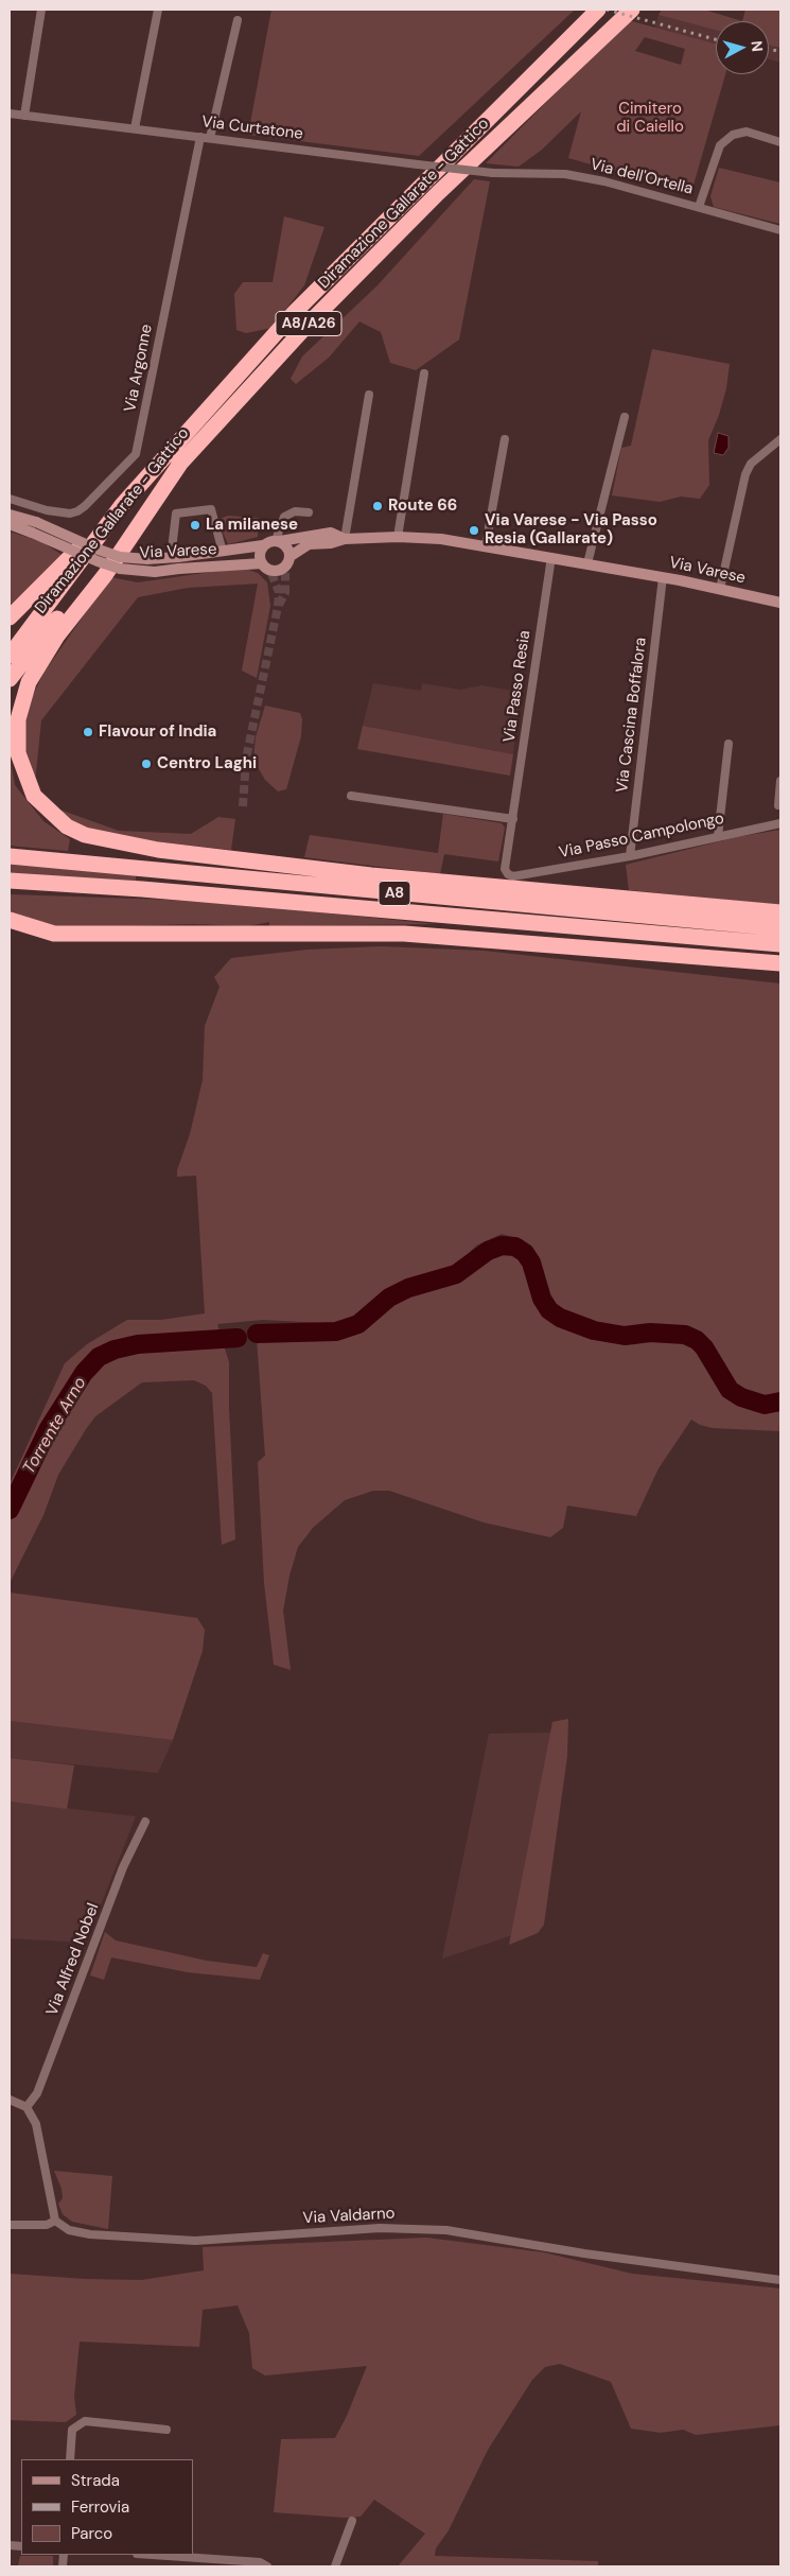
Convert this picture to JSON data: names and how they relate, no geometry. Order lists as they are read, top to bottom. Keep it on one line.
{"streets":{"highway":["Diramazione Gallarate - Gattico","A8/A26","A8"],"main road":["Via Varese"],"street":["Via Curtatone","Via dell'Ortella","Via Argonne","Via Passo Resia","Via Cascina Boffalora","Via Passo Campolongo","Via Alfred Nobel","Via Valdarno"]},"crossings":[["Via Curtatone","Via dell'Ortella"],["Via Curtatone","Via Argonne"],["Via Varese","Via Passo Resia"],["Via Varese","Via Cascina Boffalora"],["Via Passo Resia","Via Passo Campolongo"],["Via Cascina Boffalora","Via Passo Campolongo"]],"water":["Torrente Arno"],"parks":["Cimitero di Caiello"],"places":["Route 66","La milanese","Via Varese - Via Passo Resia (Gallarate)","Flavour of India","Centro Laghi"],"legend":["Strada","Ferrovia","Parco"],"north":"right"}
